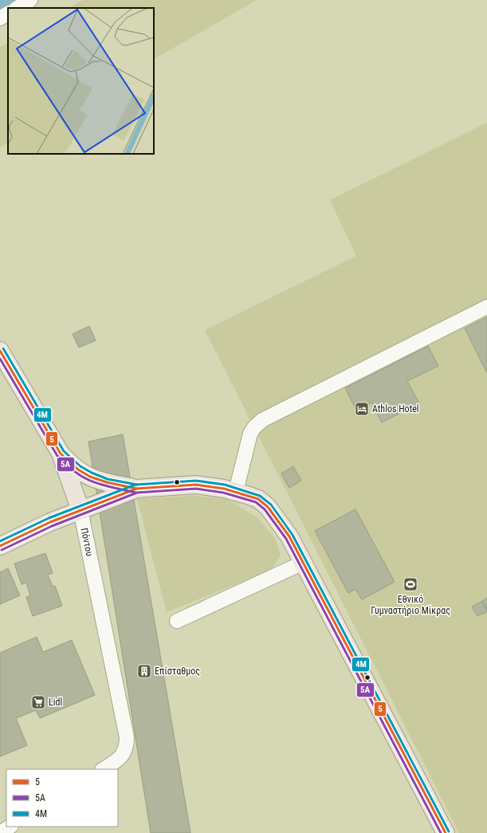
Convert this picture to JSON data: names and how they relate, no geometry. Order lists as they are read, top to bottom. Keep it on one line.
{"streets":{"main road":["Πόντου"]},"places":{"hotel":["Athlos Hotel"],"sports":["Εθνικό Γυμναστήριο Μίκρας"],"building":["Επίσταθμος"],"supermarket":["Lidl"]},"lines":["transit line 4Μ","transit line 5","transit line 5Α"],"legend":["5","5Α","4Μ"]}
